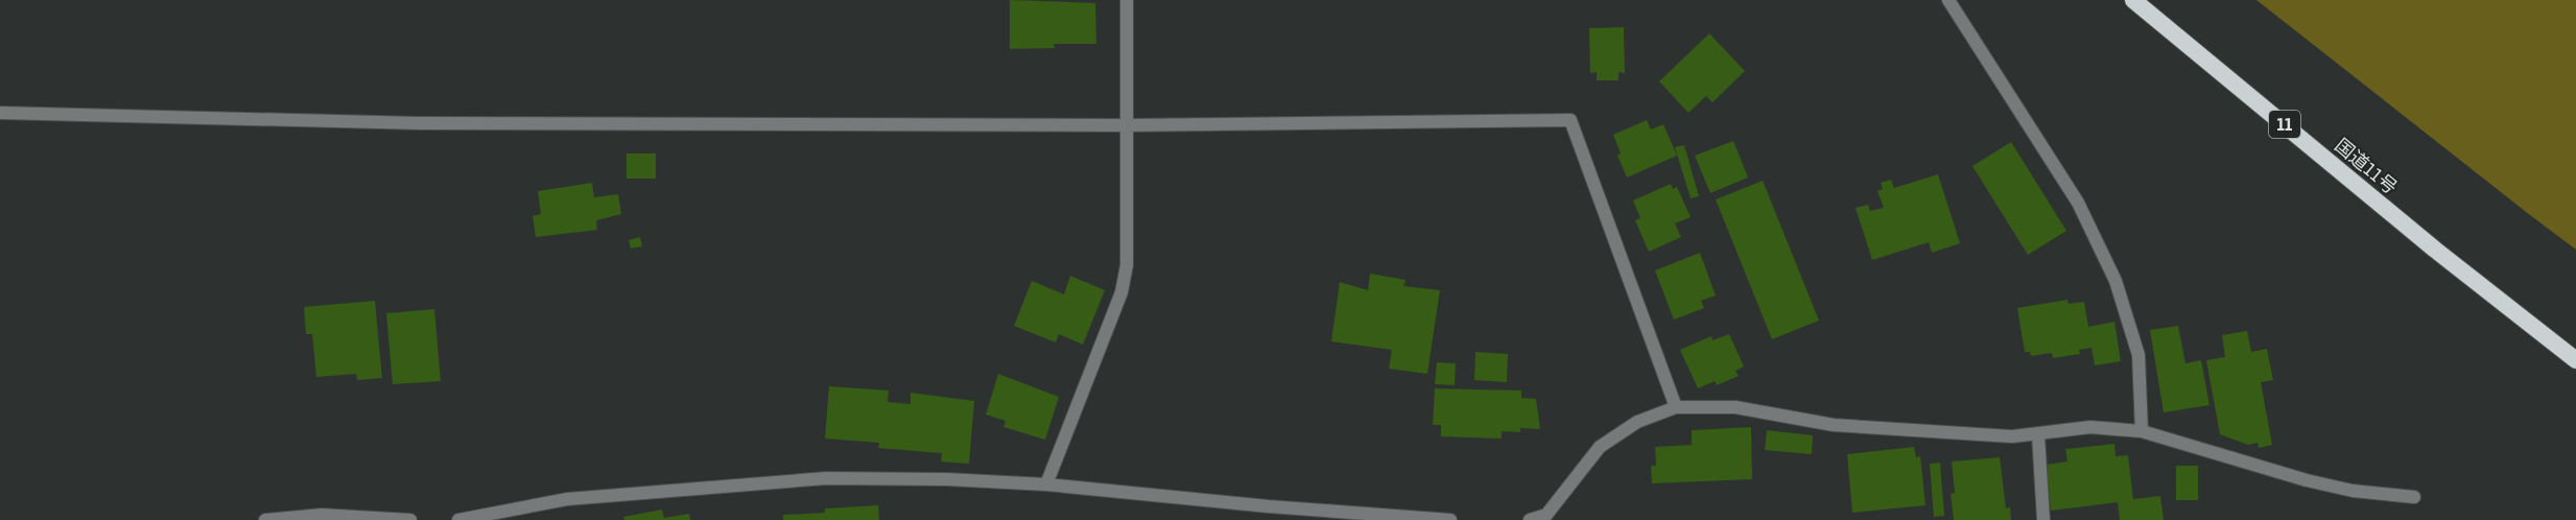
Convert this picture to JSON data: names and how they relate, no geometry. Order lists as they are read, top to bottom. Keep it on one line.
{"streets":{"highway":["11","国道11号"]}}
